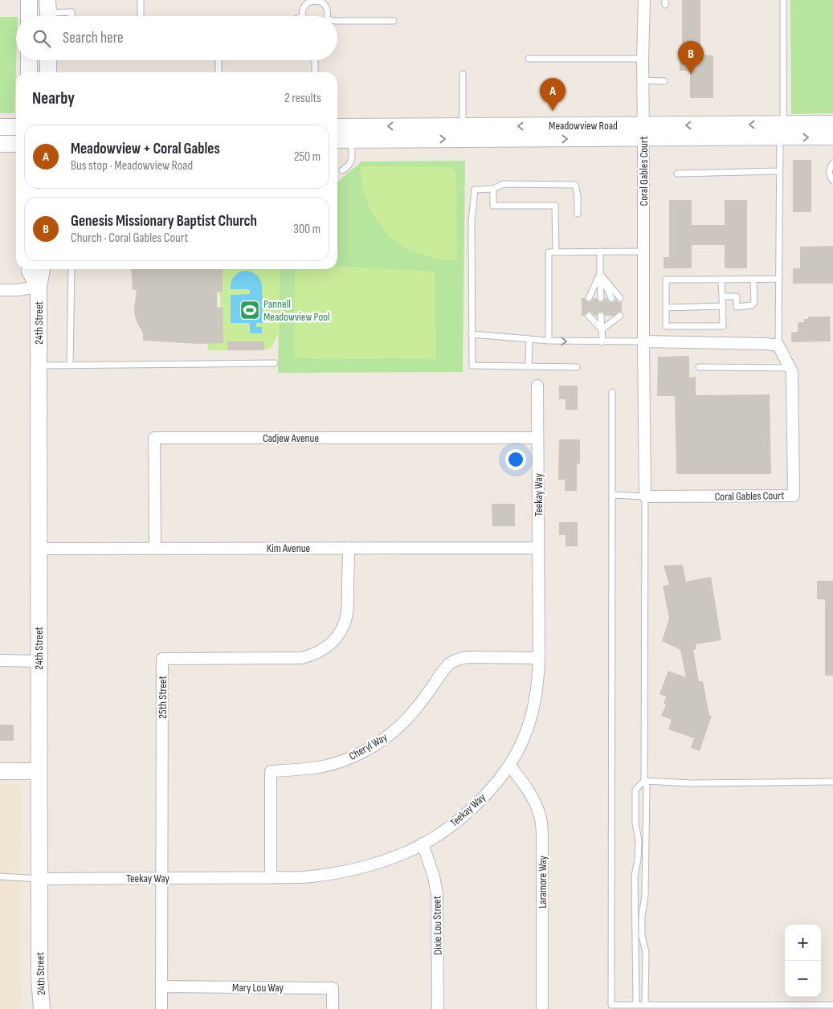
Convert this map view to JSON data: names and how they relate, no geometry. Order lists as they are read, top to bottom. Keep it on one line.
{"streets":{"main road":["Meadowview Road","24th Street"],"street":["Coral Gables Court","Cadjew Avenue","Teekay Way","Kim Avenue","25th Street","Cheryl Way","Laramore Way","Dixie Lou Street","Mary Lou Way"]},"crossings":[["Meadowview Road","Coral Gables Court"],["24th Street","Teekay Way"],["24th Street","Kim Avenue"],["Cadjew Avenue","Teekay Way"],["Cadjew Avenue","Kim Avenue"],["Teekay Way","Kim Avenue"],["Teekay Way","25th Street"],["Teekay Way","Cheryl Way"],["Teekay Way","Laramore Way"],["Teekay Way","Dixie Lou Street"],["Kim Avenue","25th Street"],["25th Street","Mary Lou Way"]],"places":{"sports":["Pannell Meadowview Pool"]},"page":{"search":"Search here","pins":["B","A"],"heading":["Nearby","2 results"],"list":[{"mark":"A","name":"Meadowview + Coral Gables","note":"Bus stop · Meadowview Road","value":"250 m"},{"mark":"B","name":"Genesis Missionary Baptist Church","note":"Church · Coral Gables Court","value":"300 m"}],"map_buttons":["+","−"]}}
